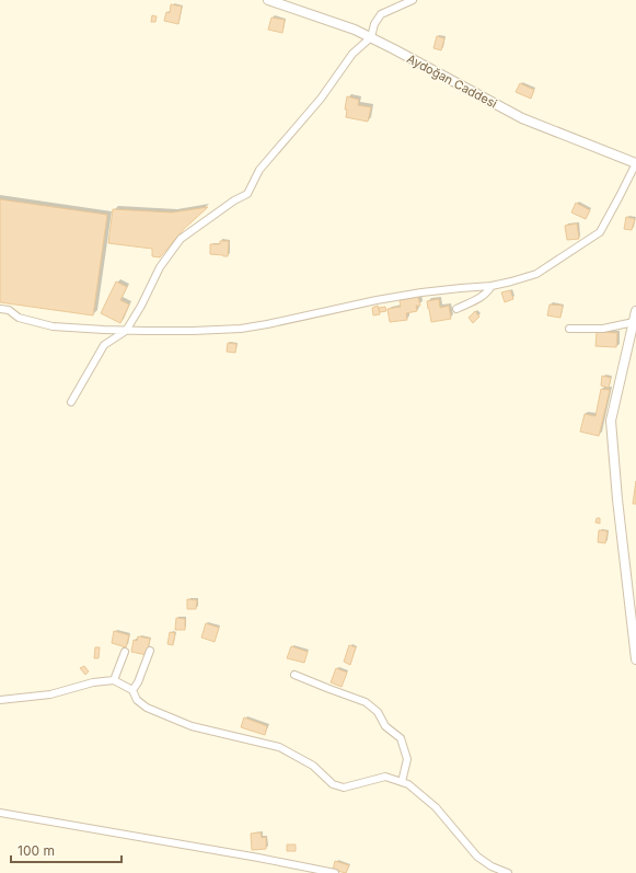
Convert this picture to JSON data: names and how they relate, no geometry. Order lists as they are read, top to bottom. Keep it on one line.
{"streets":{"street":["Aydoğan Caddesi"]},"scale_bar":"100 m"}
